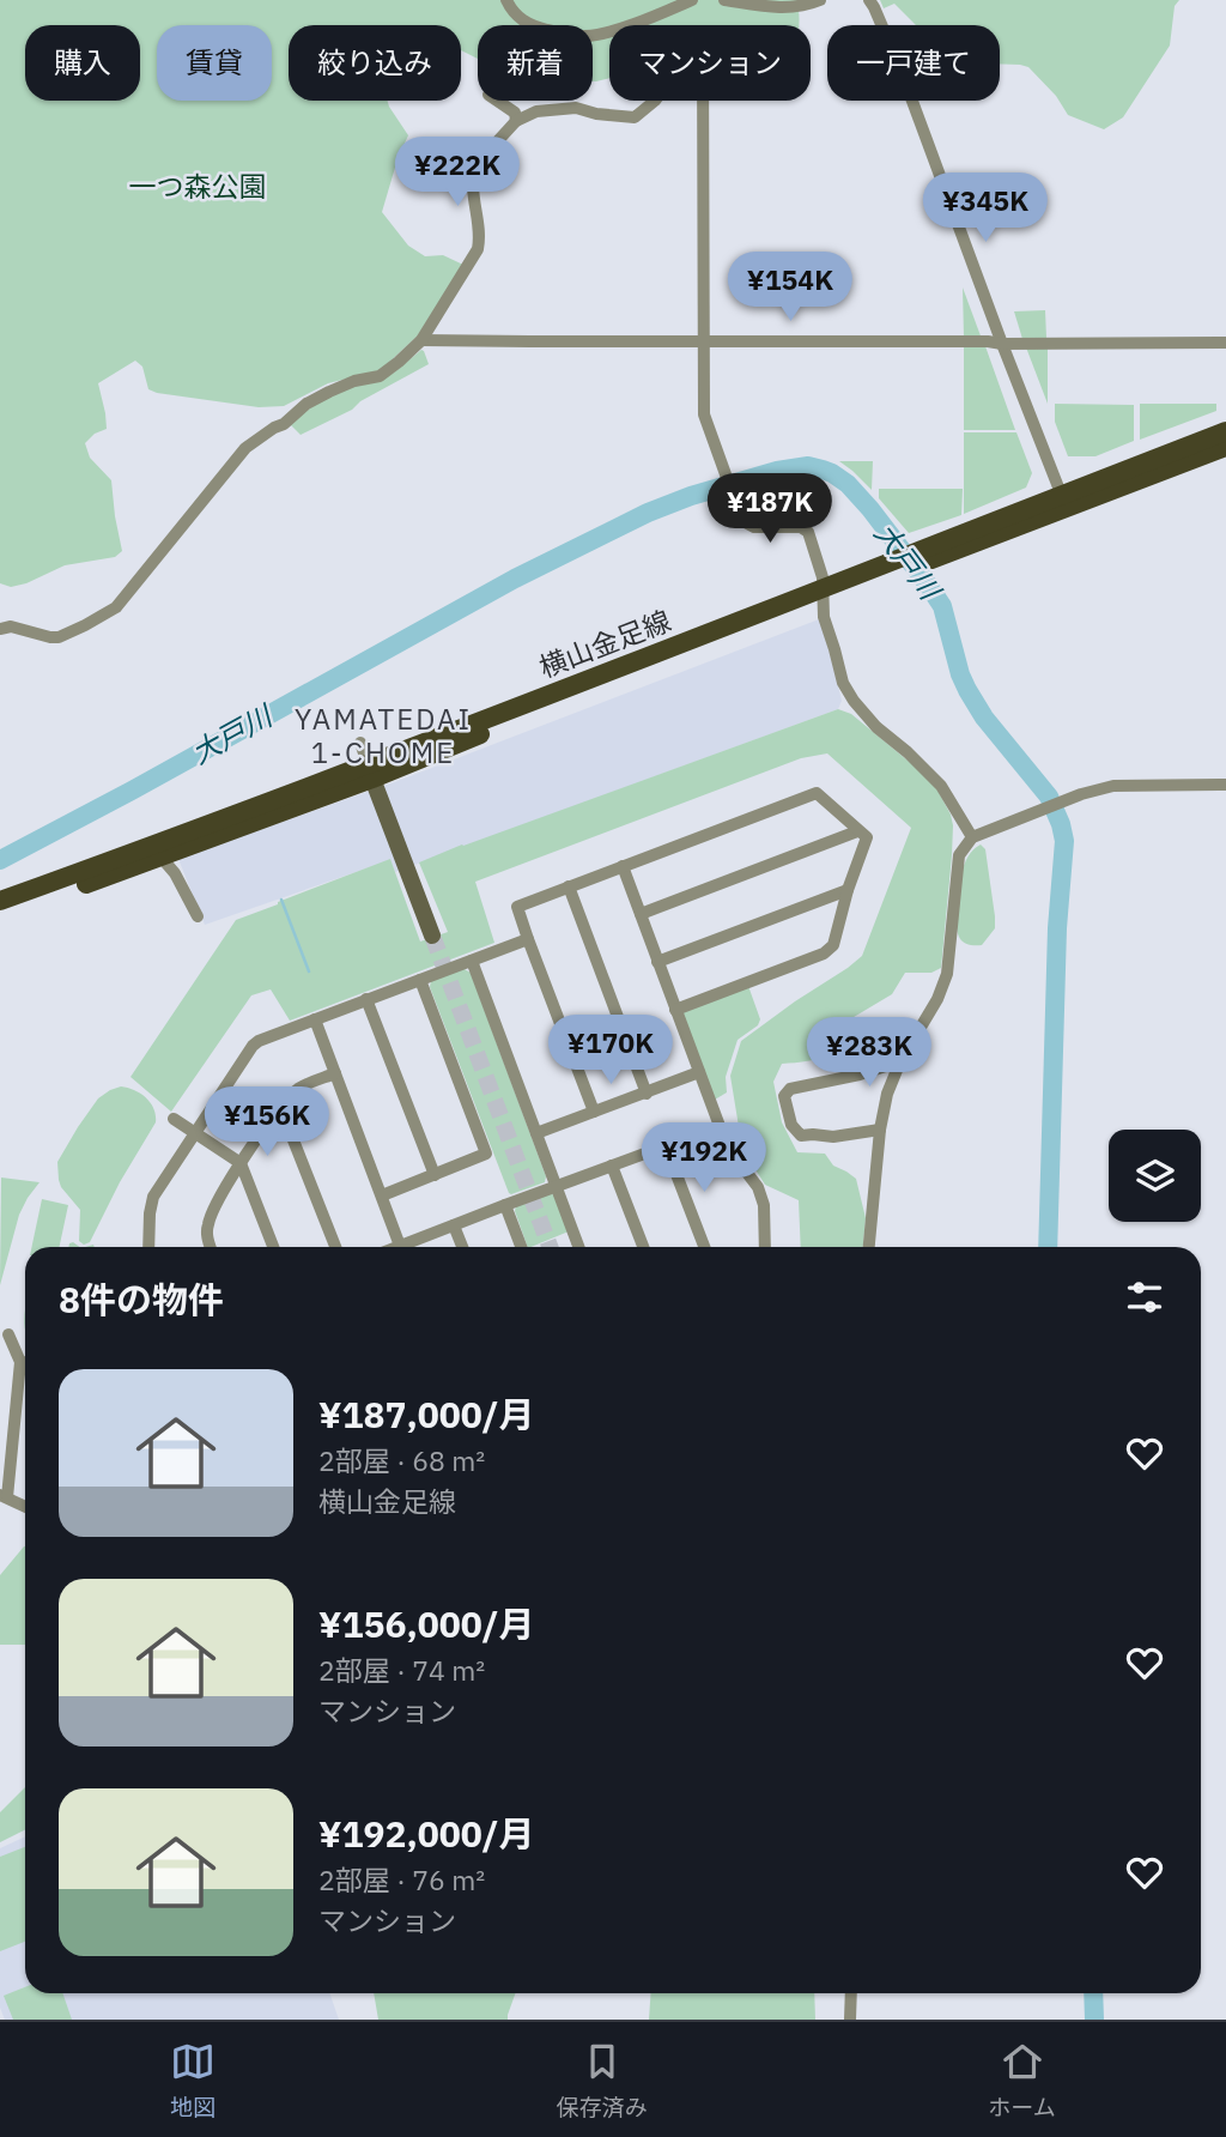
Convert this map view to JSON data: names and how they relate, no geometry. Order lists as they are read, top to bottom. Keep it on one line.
{"streets":{"main road":["横山金足線"]},"districts":["YAMATEDAI 1-CHOME"],"water":["大戸川"],"parks":["一つ森公園"],"page":{"chip":["購入","賃貸","絞り込み","新着","マンション","一戸建て"],"price":["¥222K","¥345K","¥154K","¥187K","¥170K","¥283K","¥156K","¥192K"],"heading":"8件の物件","list":[{"name":"¥187,000/月","note":"2部屋 · 68 m² · 横山金足線"},{"name":"¥156,000/月","note":"2部屋 · 74 m² · マンション"},{"name":"¥192,000/月","note":"2部屋 · 76 m² · マンション"}],"tabs":["地図","保存済み","ホーム"]}}
